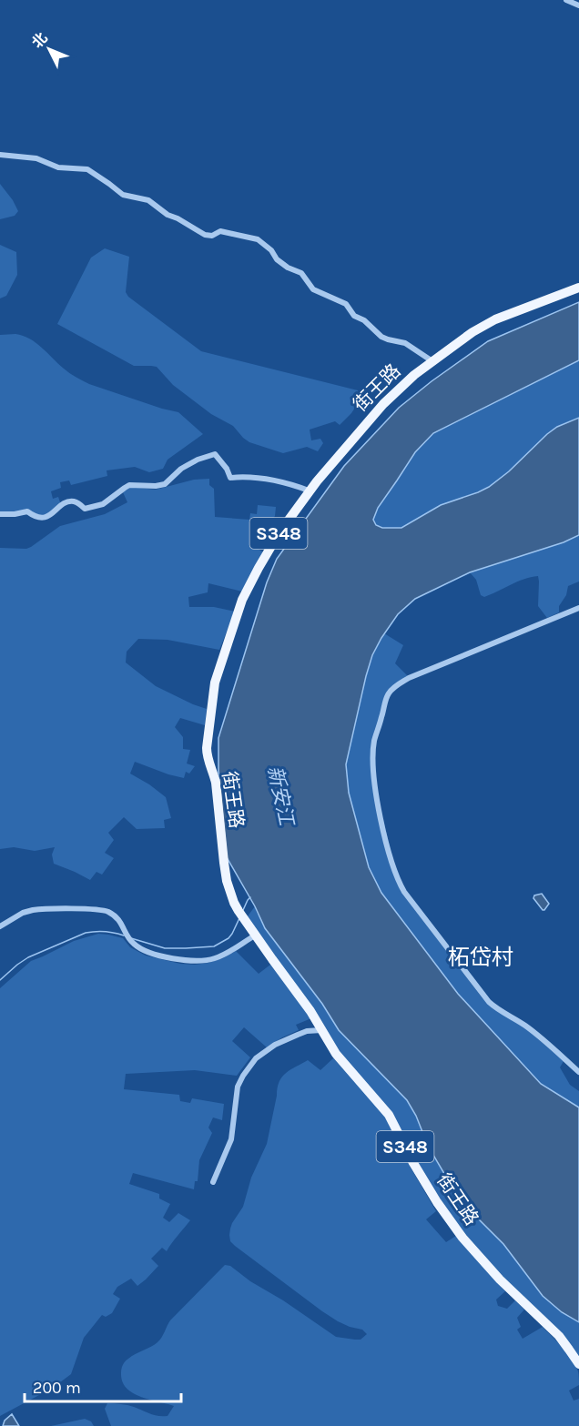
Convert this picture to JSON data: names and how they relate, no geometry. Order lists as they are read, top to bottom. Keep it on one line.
{"streets":{"main road":["街王路","S348"]},"districts":["柘岱村"],"water":["新安江"],"scale_bar":"200 m","north":"top left"}
